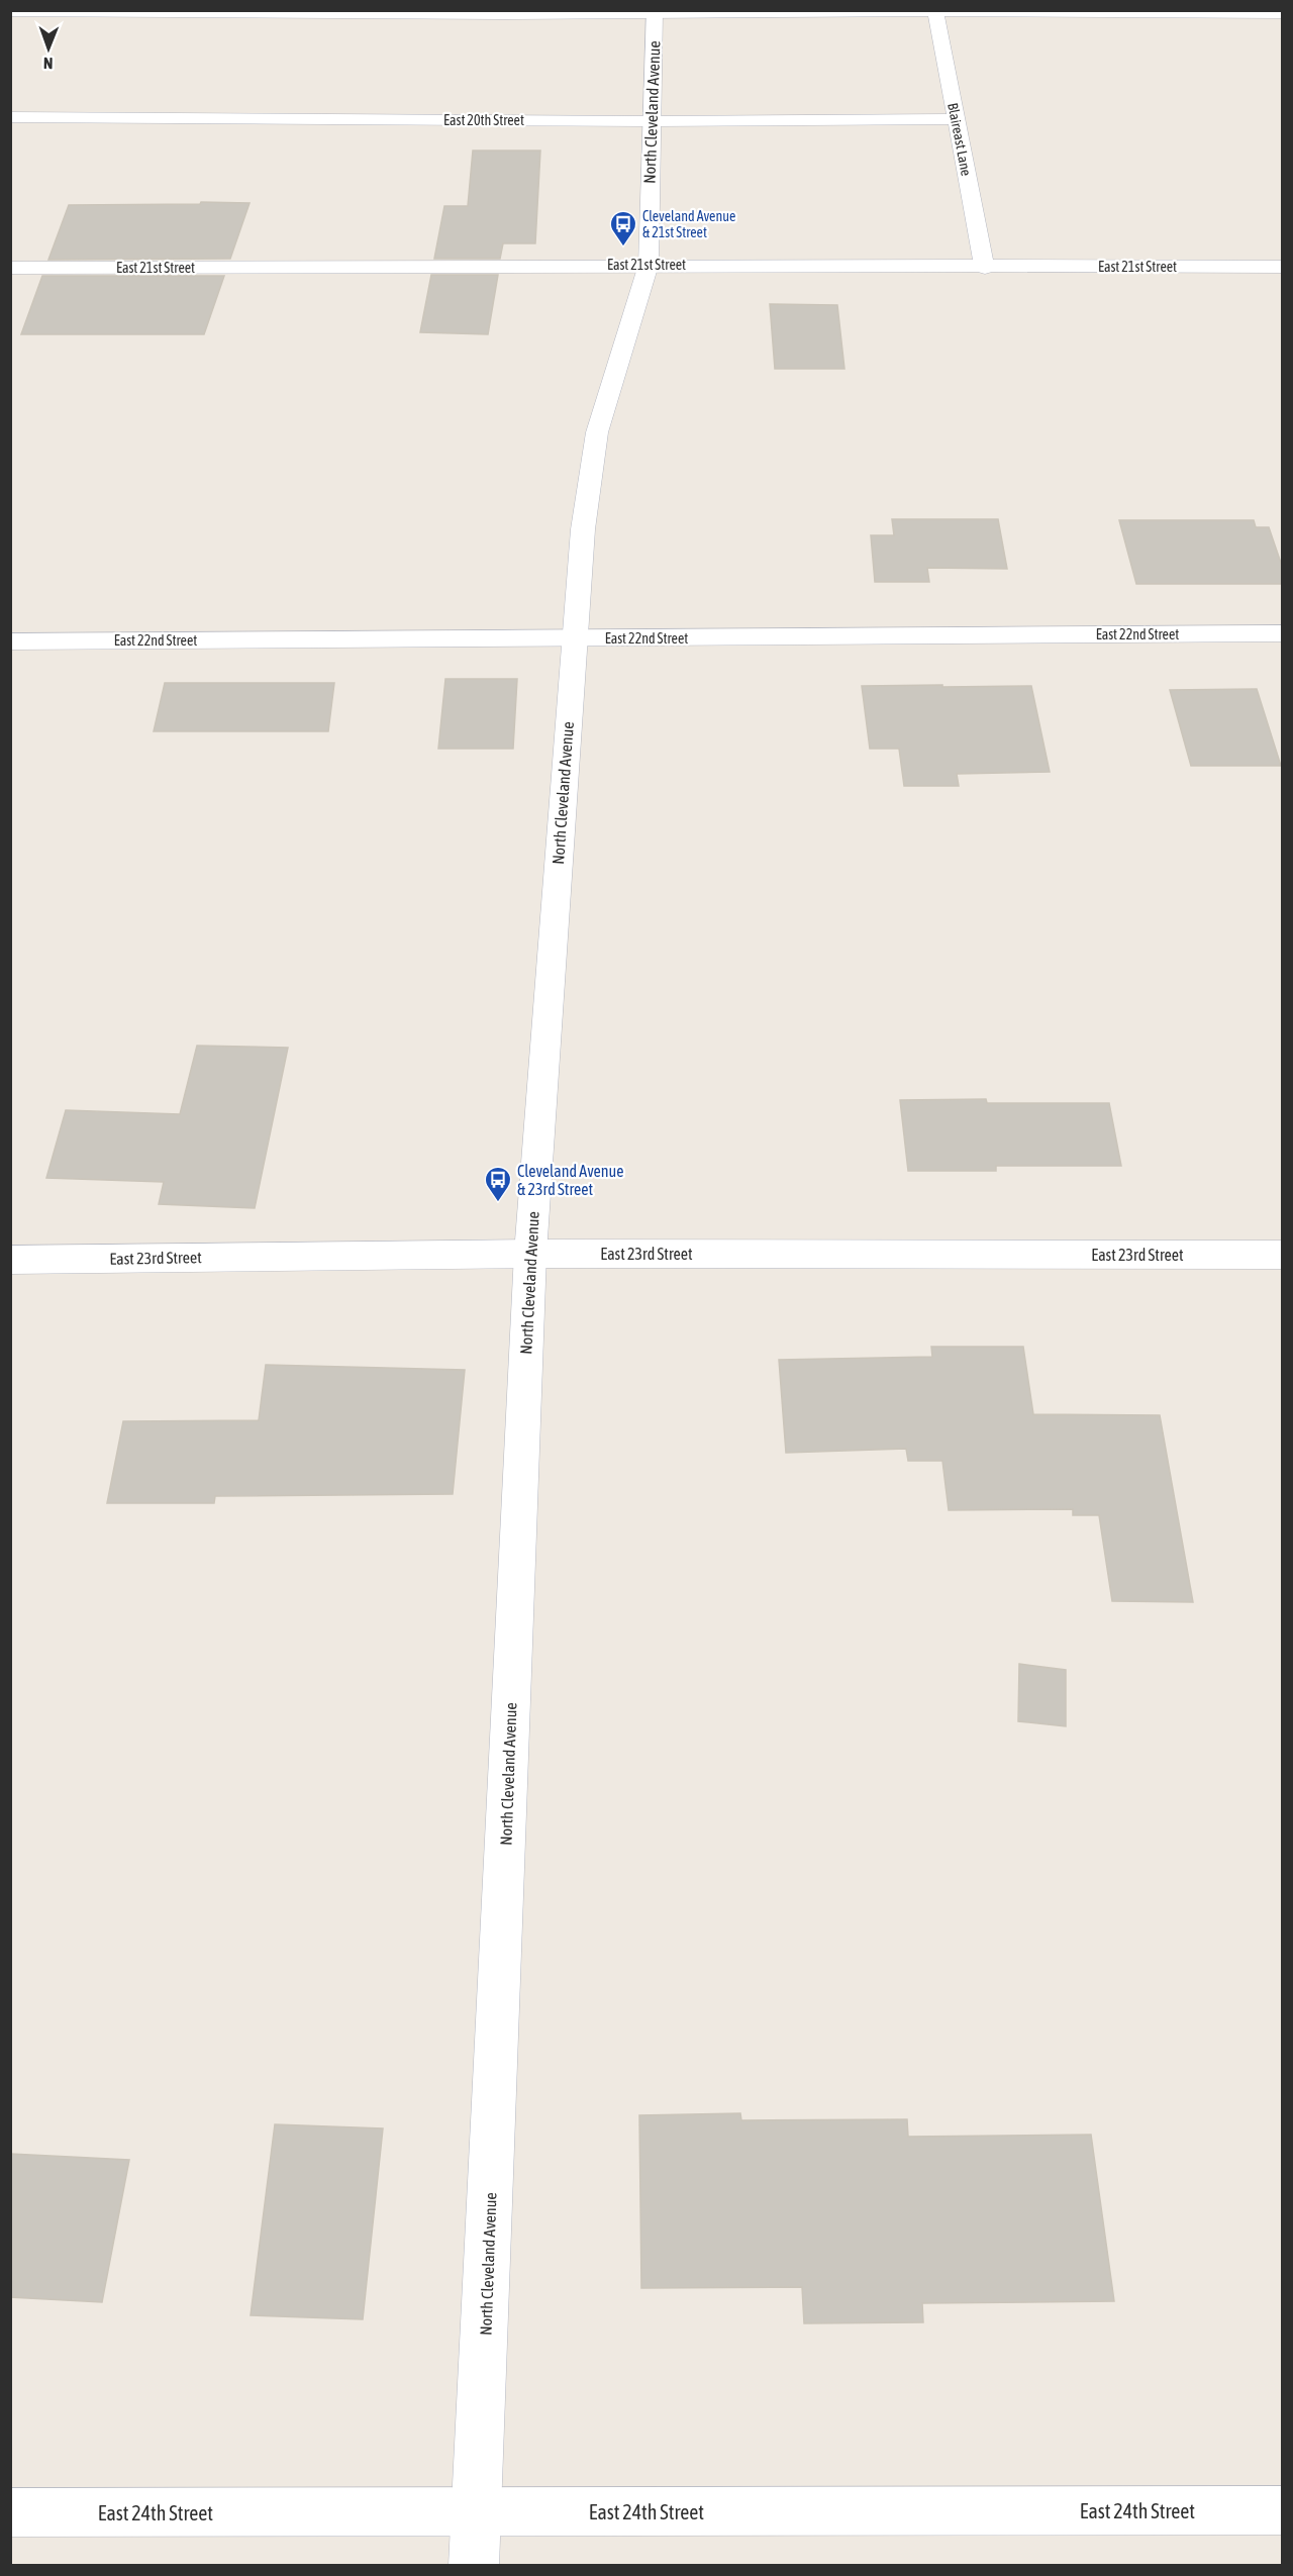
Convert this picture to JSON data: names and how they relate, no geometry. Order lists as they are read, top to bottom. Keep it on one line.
{"streets":{"street":["North Cleveland Avenue","East 20th Street","Blaireast Lane","East 21st Street","East 22nd Street","East 23rd Street","East 24th Street"]},"crossings":[["North Cleveland Avenue","East 20th Street"],["North Cleveland Avenue","East 21st Street"],["North Cleveland Avenue","East 22nd Street"],["North Cleveland Avenue","East 23rd Street"],["North Cleveland Avenue","East 24th Street"],["East 20th Street","Blaireast Lane"],["Blaireast Lane","East 21st Street"]],"places":{"bus stop":["Cleveland Avenue & 21st Street","Cleveland Avenue & 23rd Street"]},"north":"bottom"}
